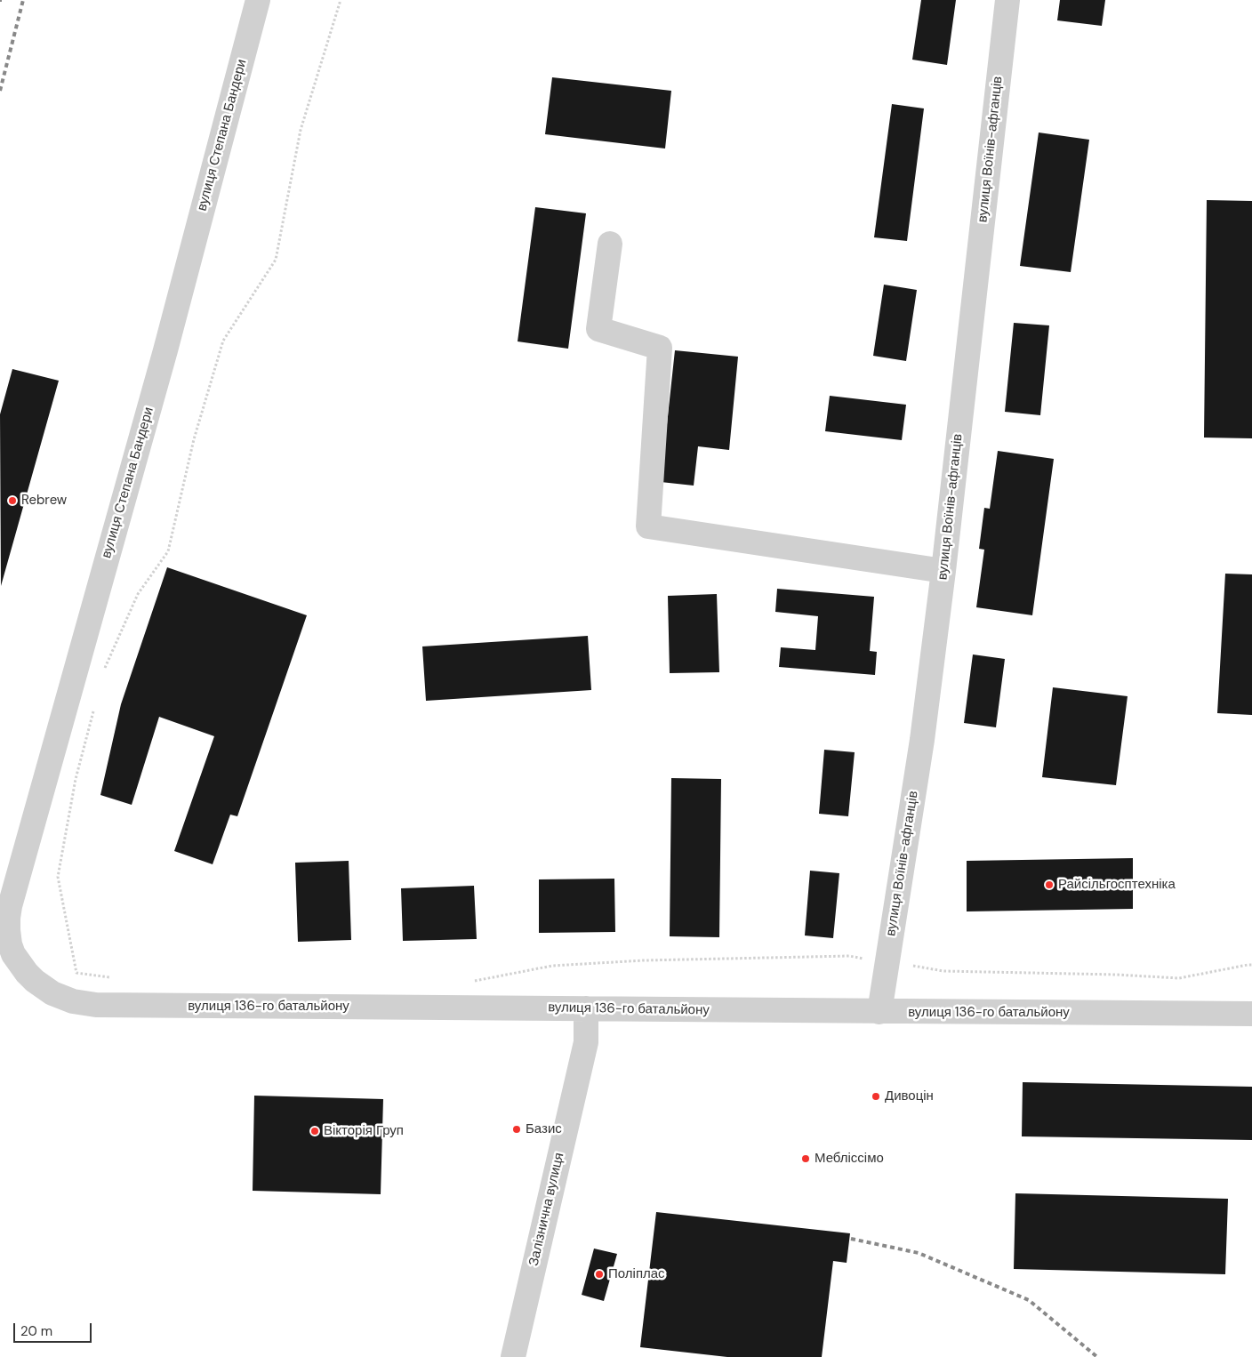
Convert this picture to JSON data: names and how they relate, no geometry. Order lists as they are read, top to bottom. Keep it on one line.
{"streets":{"street":["вулиця Степана Бандери","вулиця Воїнів-афганців","вулиця 136-го батальйону","Залізнична вулиця"]},"crossings":[["вулиця Степана Бандери","вулиця 136-го батальйону"],["вулиця Воїнів-афганців","вулиця 136-го батальйону"],["вулиця 136-го батальйону","Залізнична вулиця"]],"places":["Rebrew","Райсільгосптехніка","Дивоцін","Базис","Вікторія Груп","Мебліссімо","Поліплас"],"scale_bar":"20 m"}
